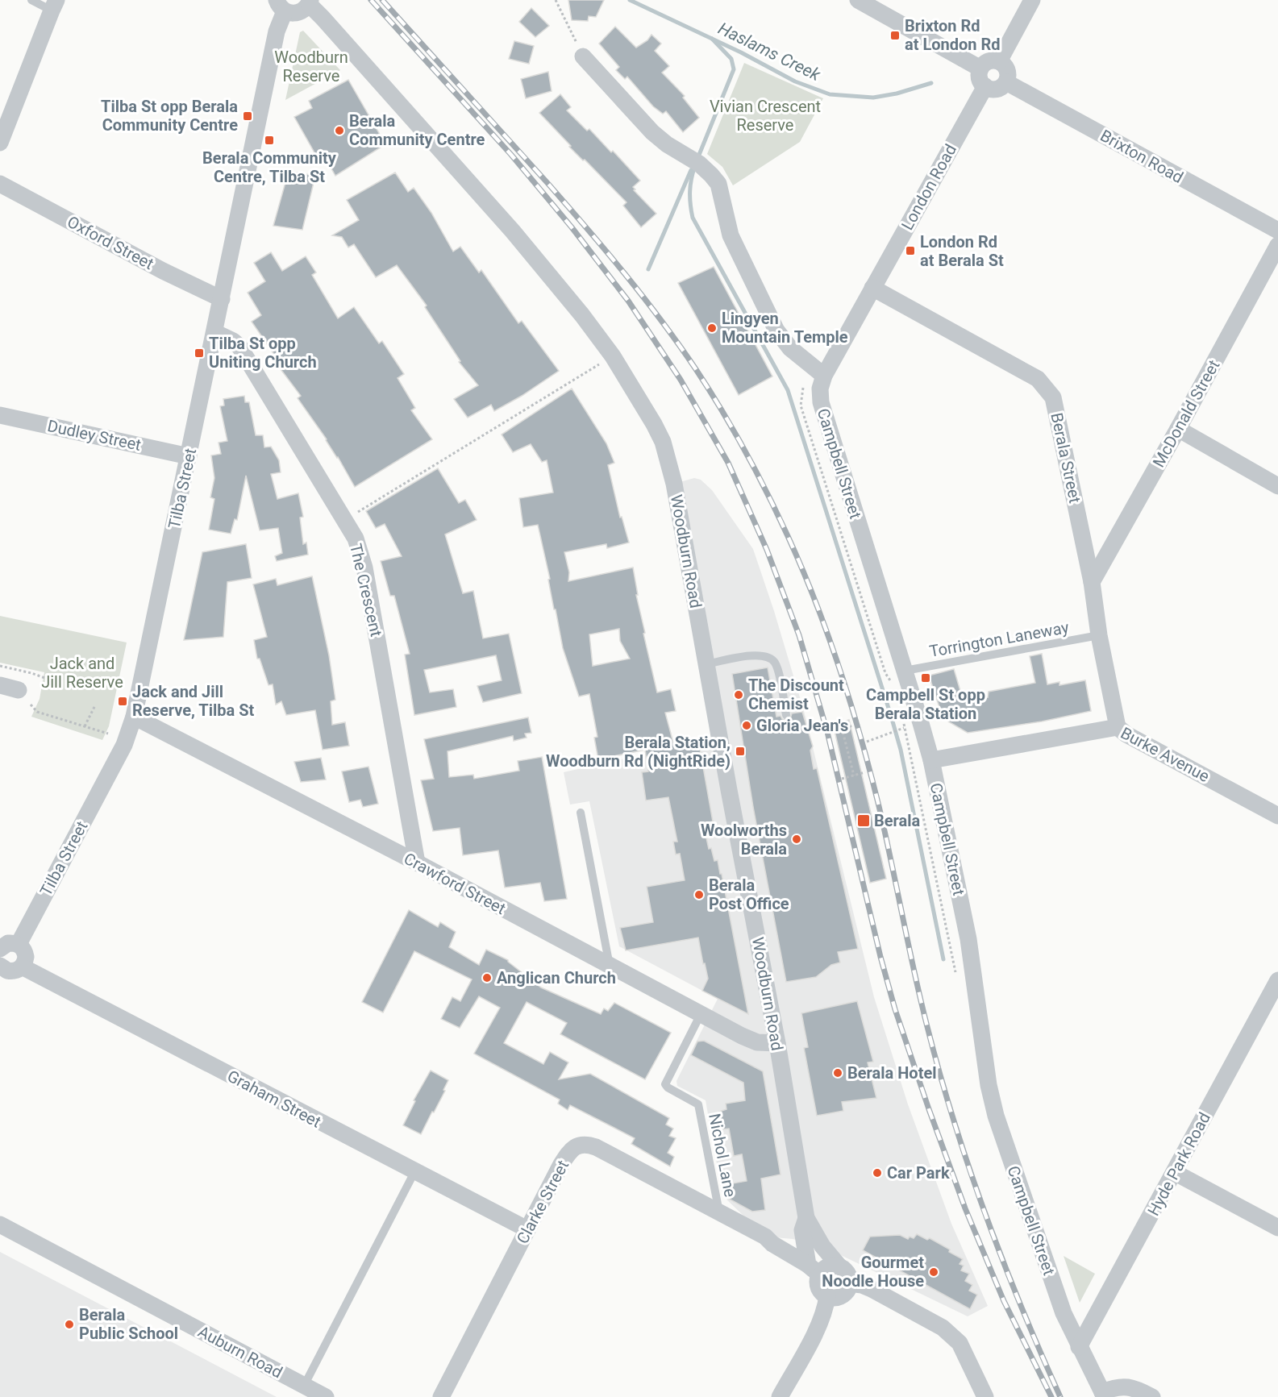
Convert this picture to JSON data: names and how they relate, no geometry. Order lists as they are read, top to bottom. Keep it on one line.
{"streets":{"street":["Brixton Road","London Road","Oxford Street","McDonald Street","Dudley Street","Berala Street","Campbell Street","Tilba Street","Woodburn Road","The Crescent","Burke Avenue","Crawford Street","Graham Street","Hyde Park Road","Clarke Street","Auburn Road"],"lane":["Torrington Laneway","Nichol Lane"]},"crossings":[["Brixton Road","London Road"],["London Road","Berala Street"],["London Road","Campbell Street"],["Oxford Street","Tilba Street"],["McDonald Street","Berala Street"],["Dudley Street","Tilba Street"],["Berala Street","Campbell Street"],["Berala Street","Torrington Laneway"],["Berala Street","Burke Avenue"],["Campbell Street","Torrington Laneway"],["Campbell Street","Burke Avenue"],["Campbell Street","Hyde Park Road"],["Tilba Street","The Crescent"],["Tilba Street","Crawford Street"],["Woodburn Road","Crawford Street"],["Woodburn Road","Clarke Street"],["The Crescent","Crawford Street"],["Crawford Street","Nichol Lane"],["Graham Street","Clarke Street"],["Nichol Lane","Clarke Street"]],"water":["Haslams Creek"],"parks":["Woodburn Reserve","Vivian Crescent Reserve","Jack and Jill Reserve"],"places":{"transit":["Brixton Rd at London Rd","Tilba St opp Berala Community Centre","Berala Community Centre, Tilba St","London Rd at Berala St","Tilba St opp Uniting Church","Campbell St opp Berala Station","Jack and Jill Reserve, Tilba St","Berala Station, Woodburn Rd (NightRide)","Berala"],"other":["Berala Community Centre","Lingyen Mountain Temple","The Discount Chemist","Gloria Jean's","Woolworths Berala","Berala Post Office","Anglican Church","Berala Hotel","Car Park","Gourmet Noodle House","Berala Public School"]}}
